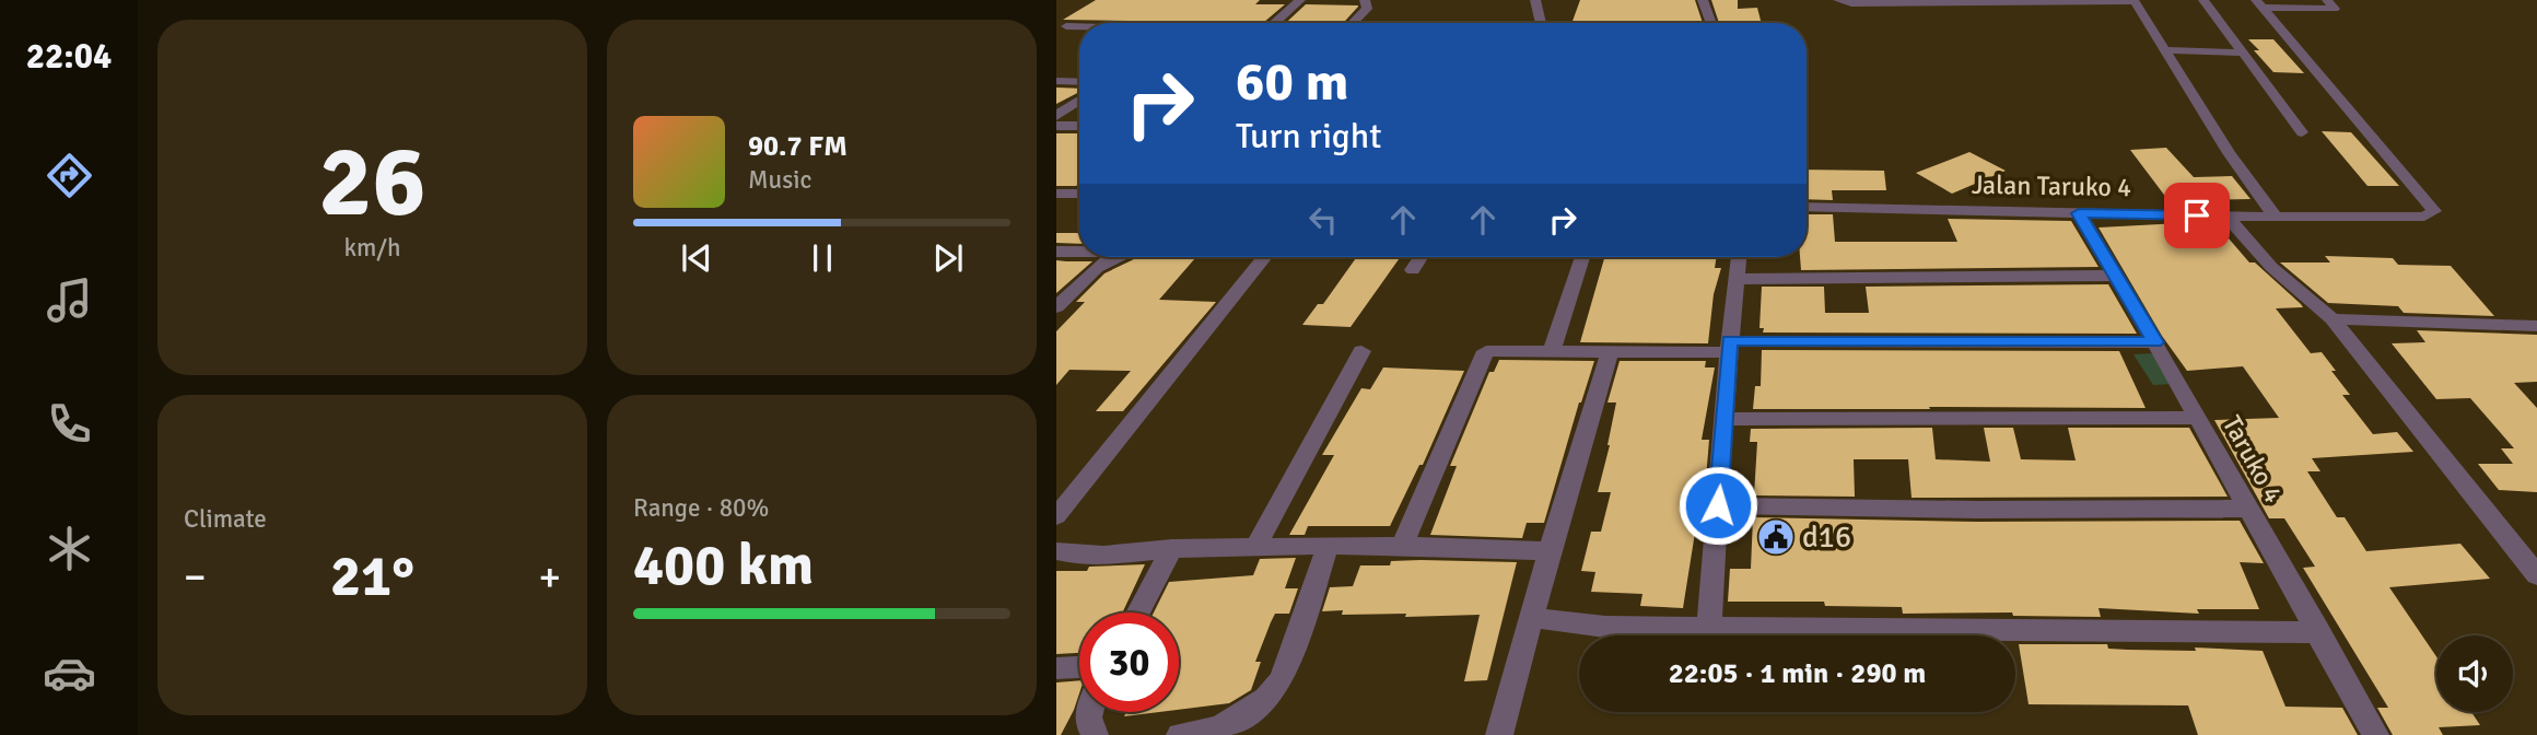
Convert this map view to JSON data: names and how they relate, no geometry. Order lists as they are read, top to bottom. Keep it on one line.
{"streets":{"street":["Jalan Taruko 4","Taruko 4"]},"crossings":[["Jalan Taruko 4","Taruko 4"]],"places":{"public building":["d16"]},"page":{"tabs":"22:04","tile":[["26","km/h"],"Climate",["Range · 80%","400 km"]],"turn":["60 m","Turn right"],"song":["90.7 FM","Music"],"heat":["−","21°","+"],"limit":"30","trip":"22:05 · 1 min · 290 m"}}
